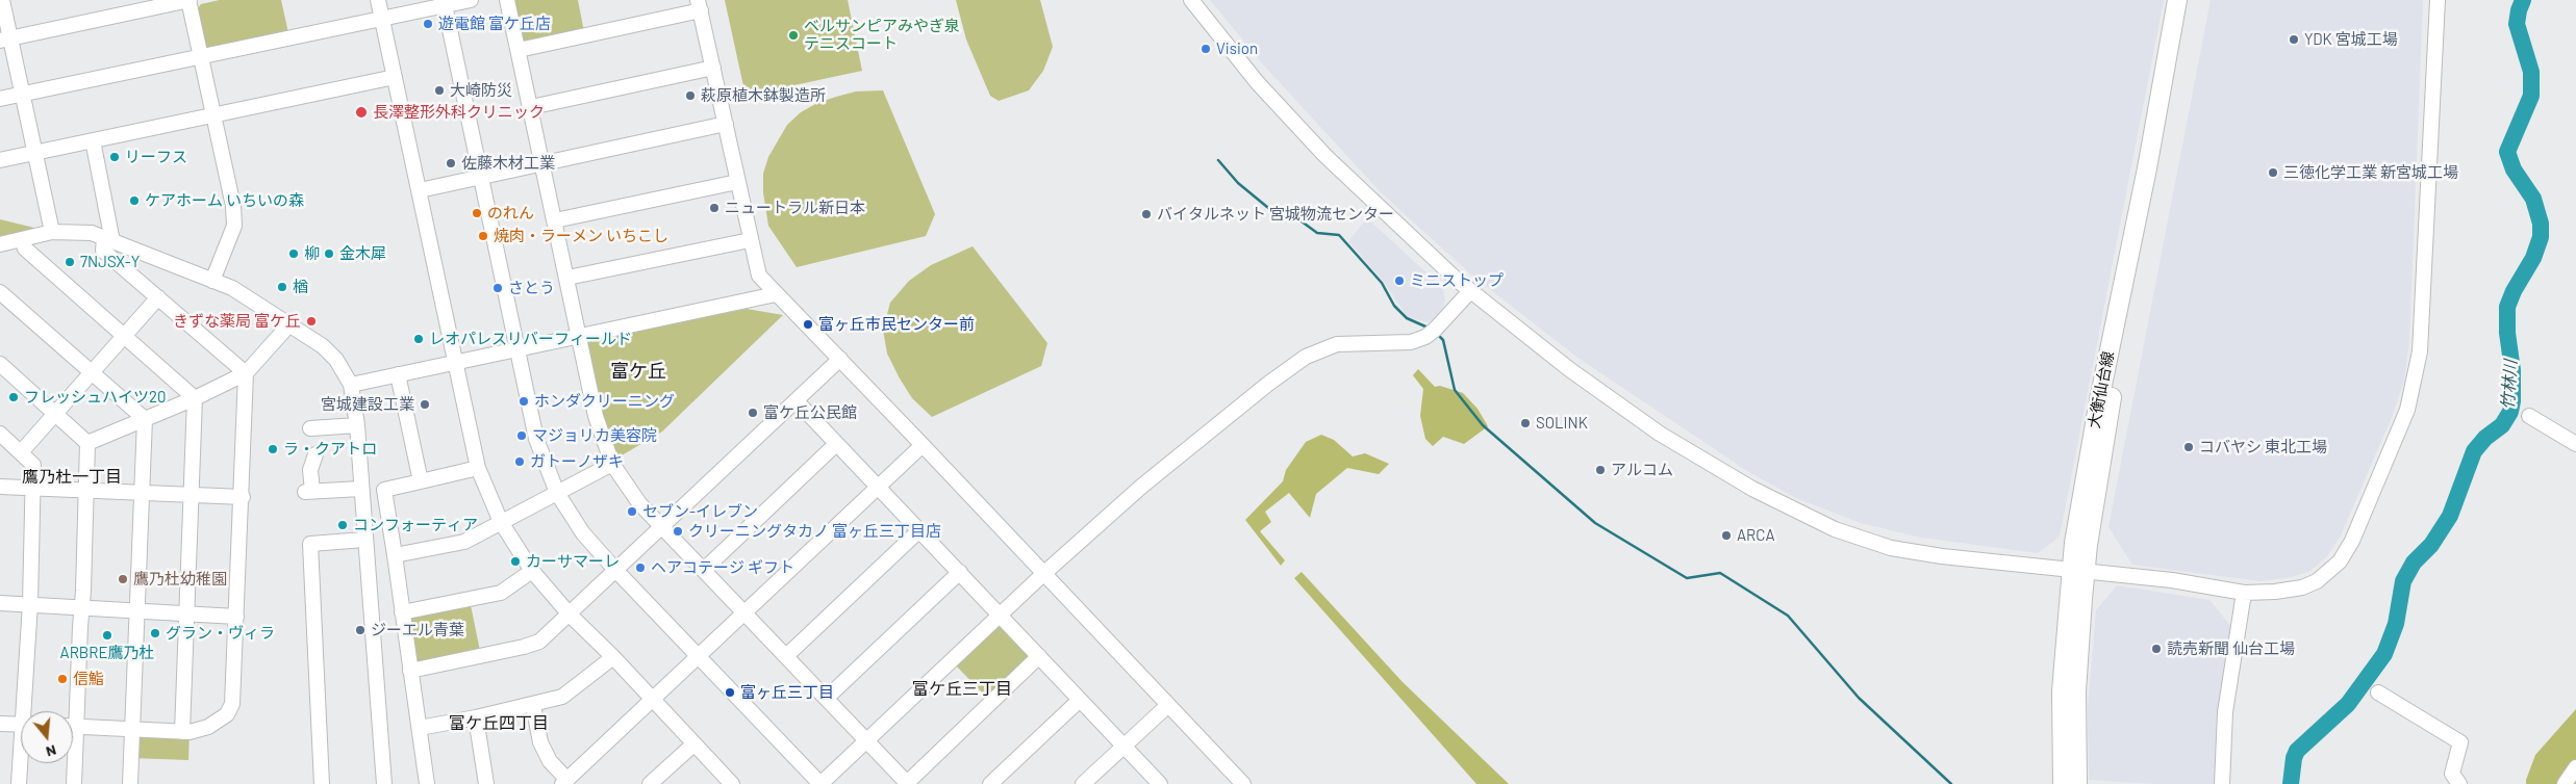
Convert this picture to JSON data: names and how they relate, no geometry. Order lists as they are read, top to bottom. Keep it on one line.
{"streets":{"main road":["大衡仙台線"]},"districts":["富ケ丘","鷹乃杜一丁目","富ケ丘三丁目","富ケ丘四丁目"],"water":["竹林川"],"places":["遊電館 富ケ丘店","ベルサンピアみやぎ泉 テニスコート","YDK 宮城工場","Vision","大崎防災","萩原植木鉢製造所","長澤整形外科クリニック","リーフス","佐藤木材工業","三徳化学工業 新宮城工場","ケアホーム いちいの森","ニュートラル新日本","のれん","バイタルネット 宮城物流センター","焼肉・ラーメン いちこし","柳","金木犀","7NJSX-Y","ミニストップ","楢","さとう","きずな薬局 富ケ丘","富ヶ丘市民センター前","レオパレスリバーフィールド","フレッシュハイツ20","ホンダクリーニング","宮城建設工業","富ケ丘公民館","SOLINK","マジョリカ美容院","コバヤシ 東北工場","ラ・クアトロ","ガトーノザキ","アルコム","セブン-イレブン","コンフォーティア","クリーニングタカノ 富ヶ丘三丁目店","ARCA","カーサマーレ","ヘアコテージ ギフト","鷹乃杜幼稚園","ジーエル青葉","グラン・ヴィラ","ARBRE鷹乃杜","読売新聞 仙台工場","信鮨","富ヶ丘三丁目"],"north":"bottom"}
